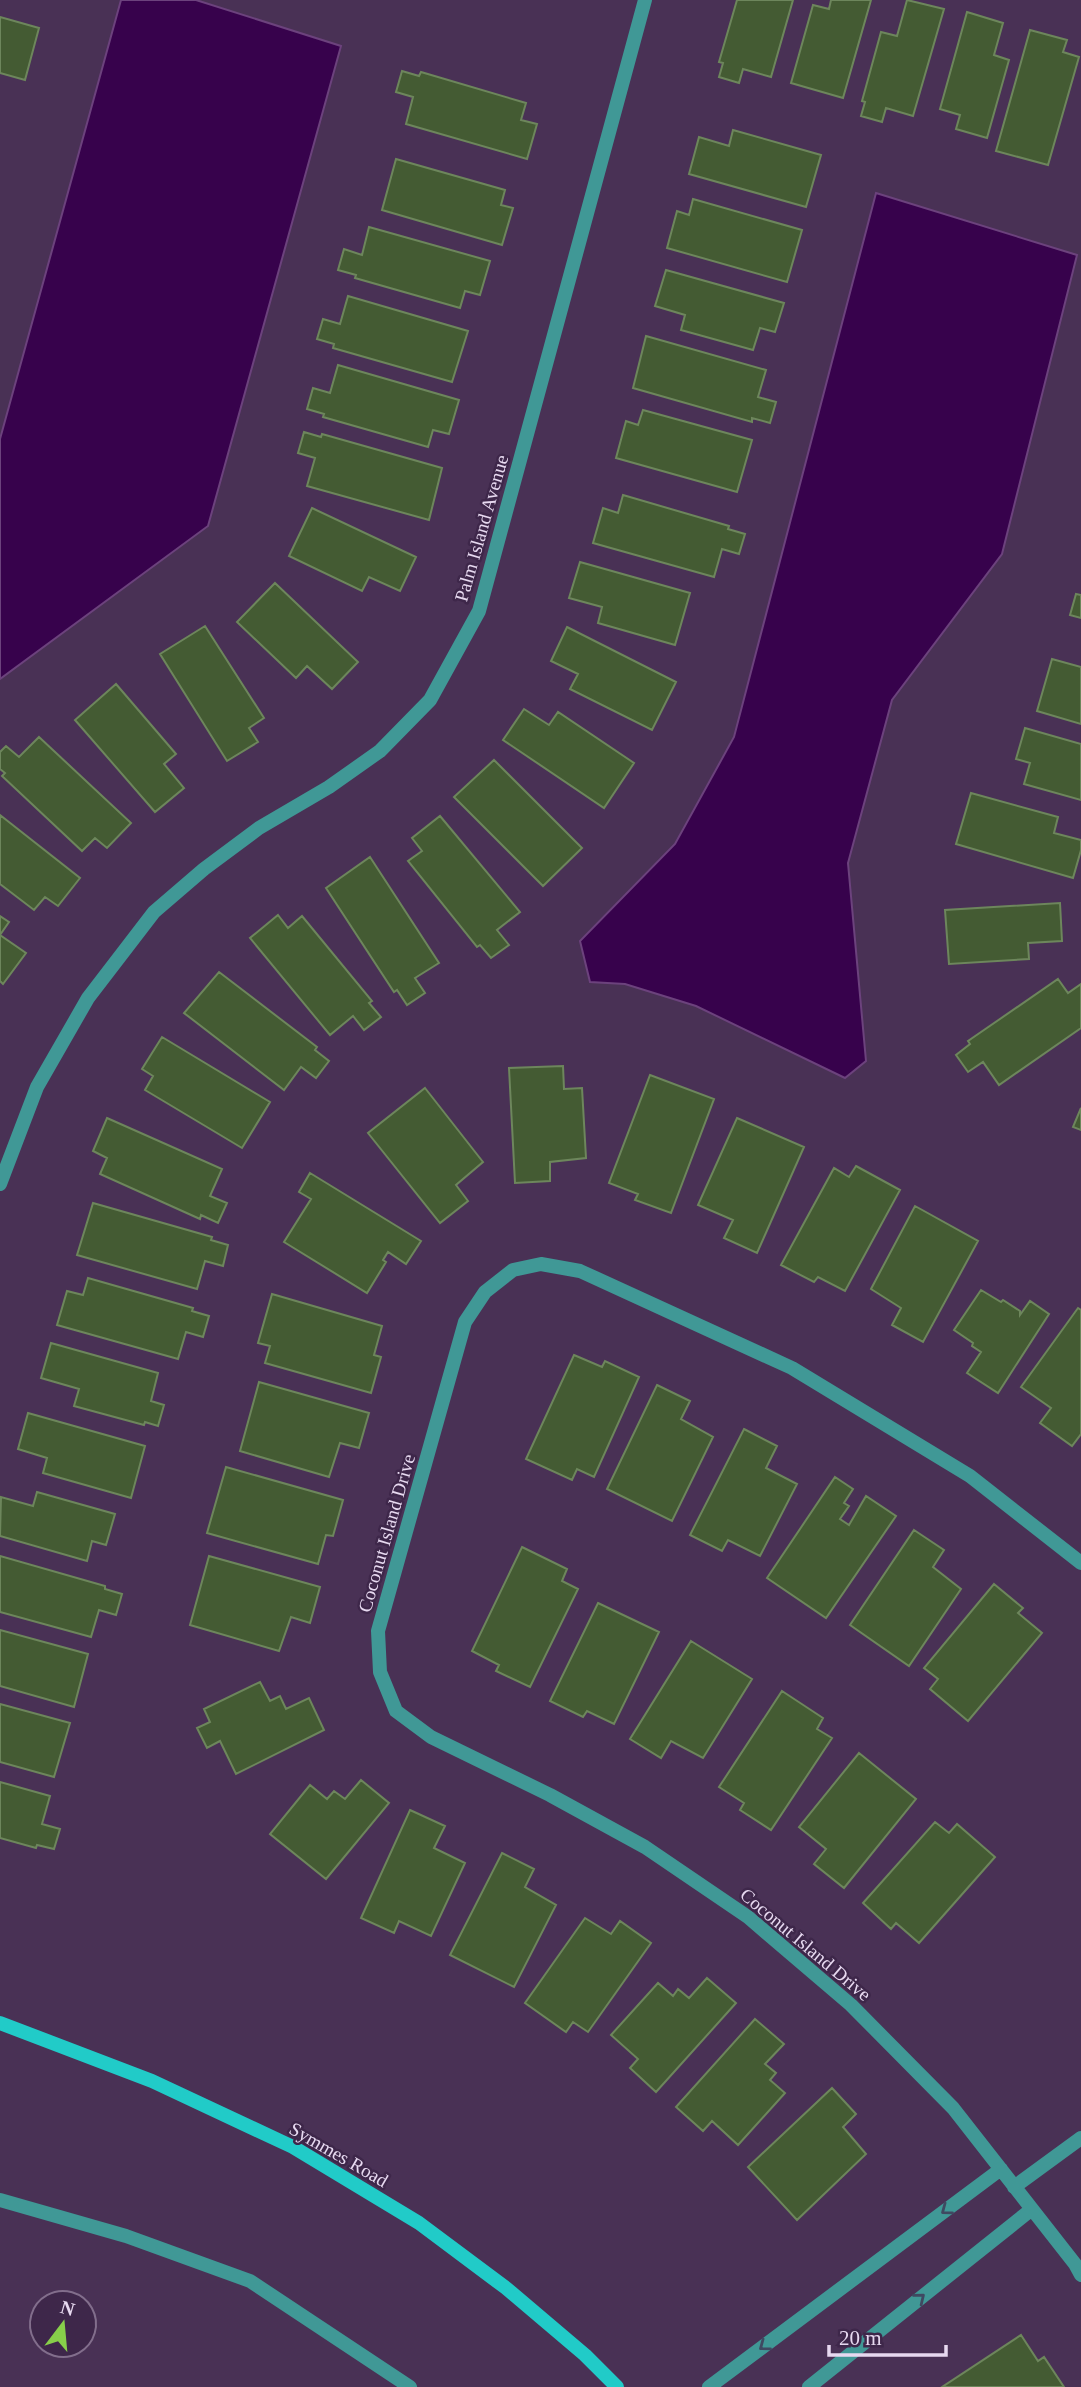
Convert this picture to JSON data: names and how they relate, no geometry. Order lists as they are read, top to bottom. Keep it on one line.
{"streets":{"street":["Palm Island Avenue","Coconut Island Drive","Symmes Road"]},"scale_bar":"20 m","north":"top"}
